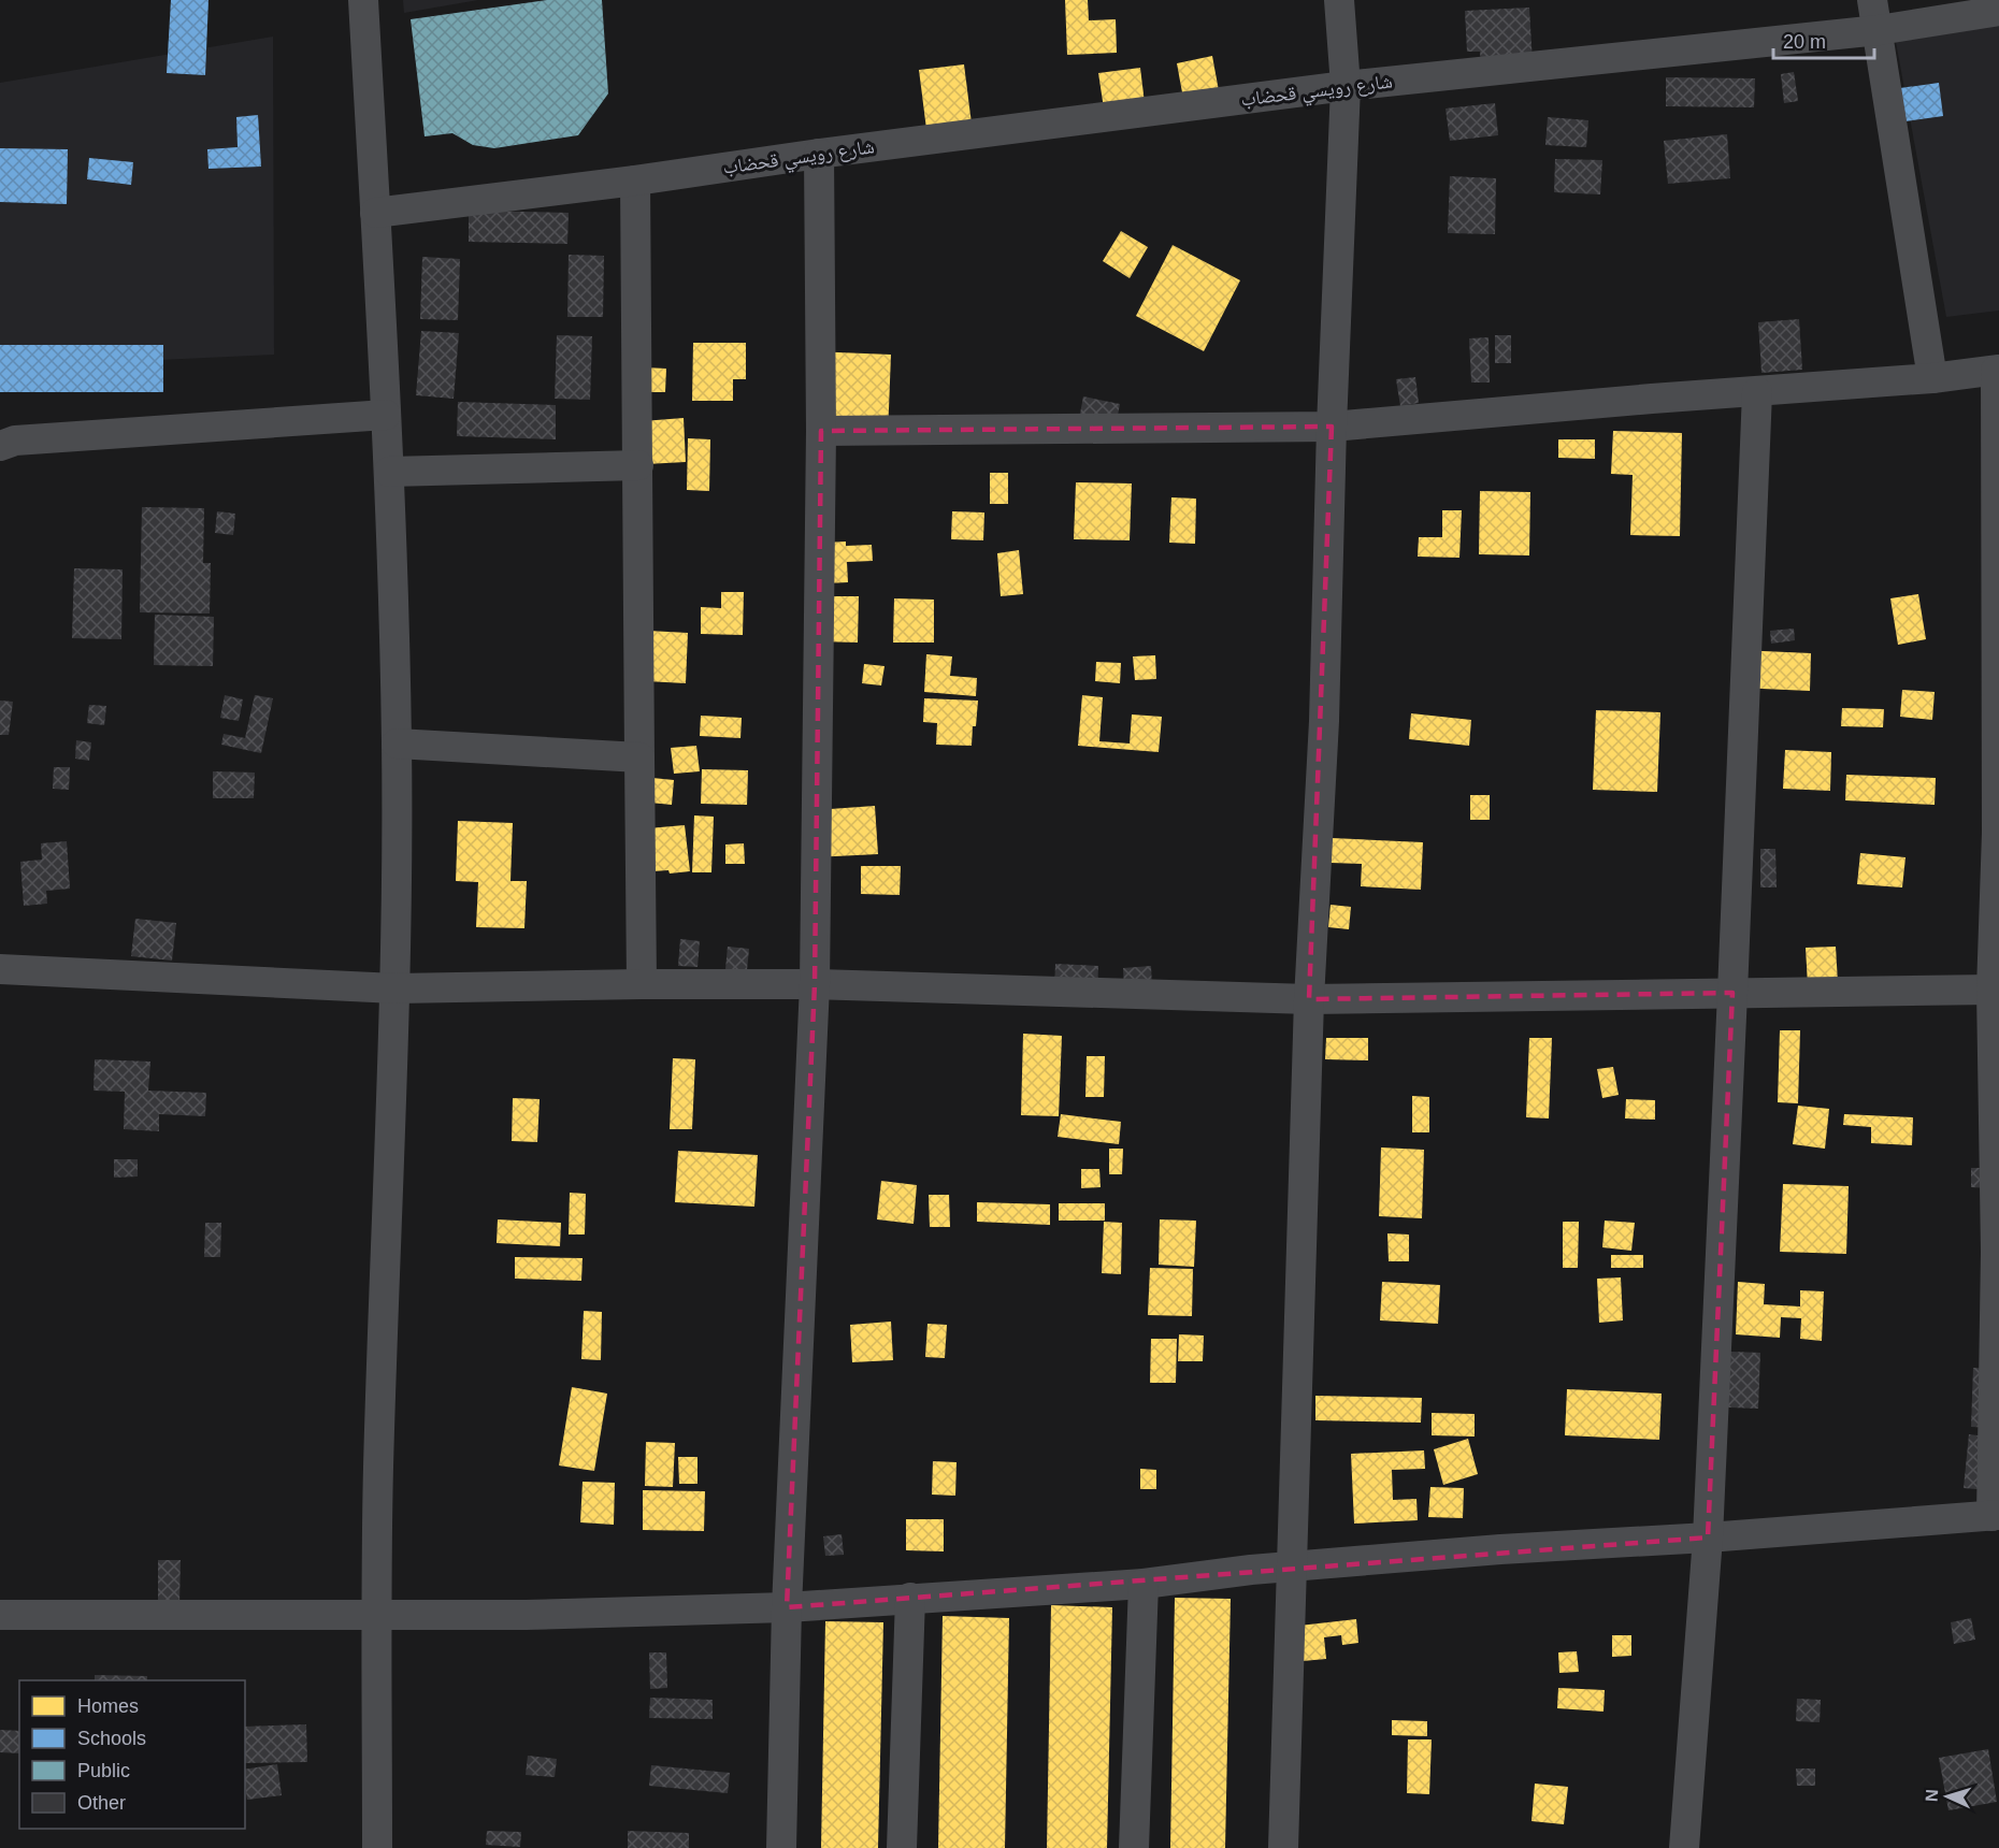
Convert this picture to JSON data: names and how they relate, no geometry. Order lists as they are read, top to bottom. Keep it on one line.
{"streets":{"street":["شارع رويسي قحضاب"]},"legend":["Homes","Schools","Public","Other"],"scale_bar":"20 m","north":"left"}
